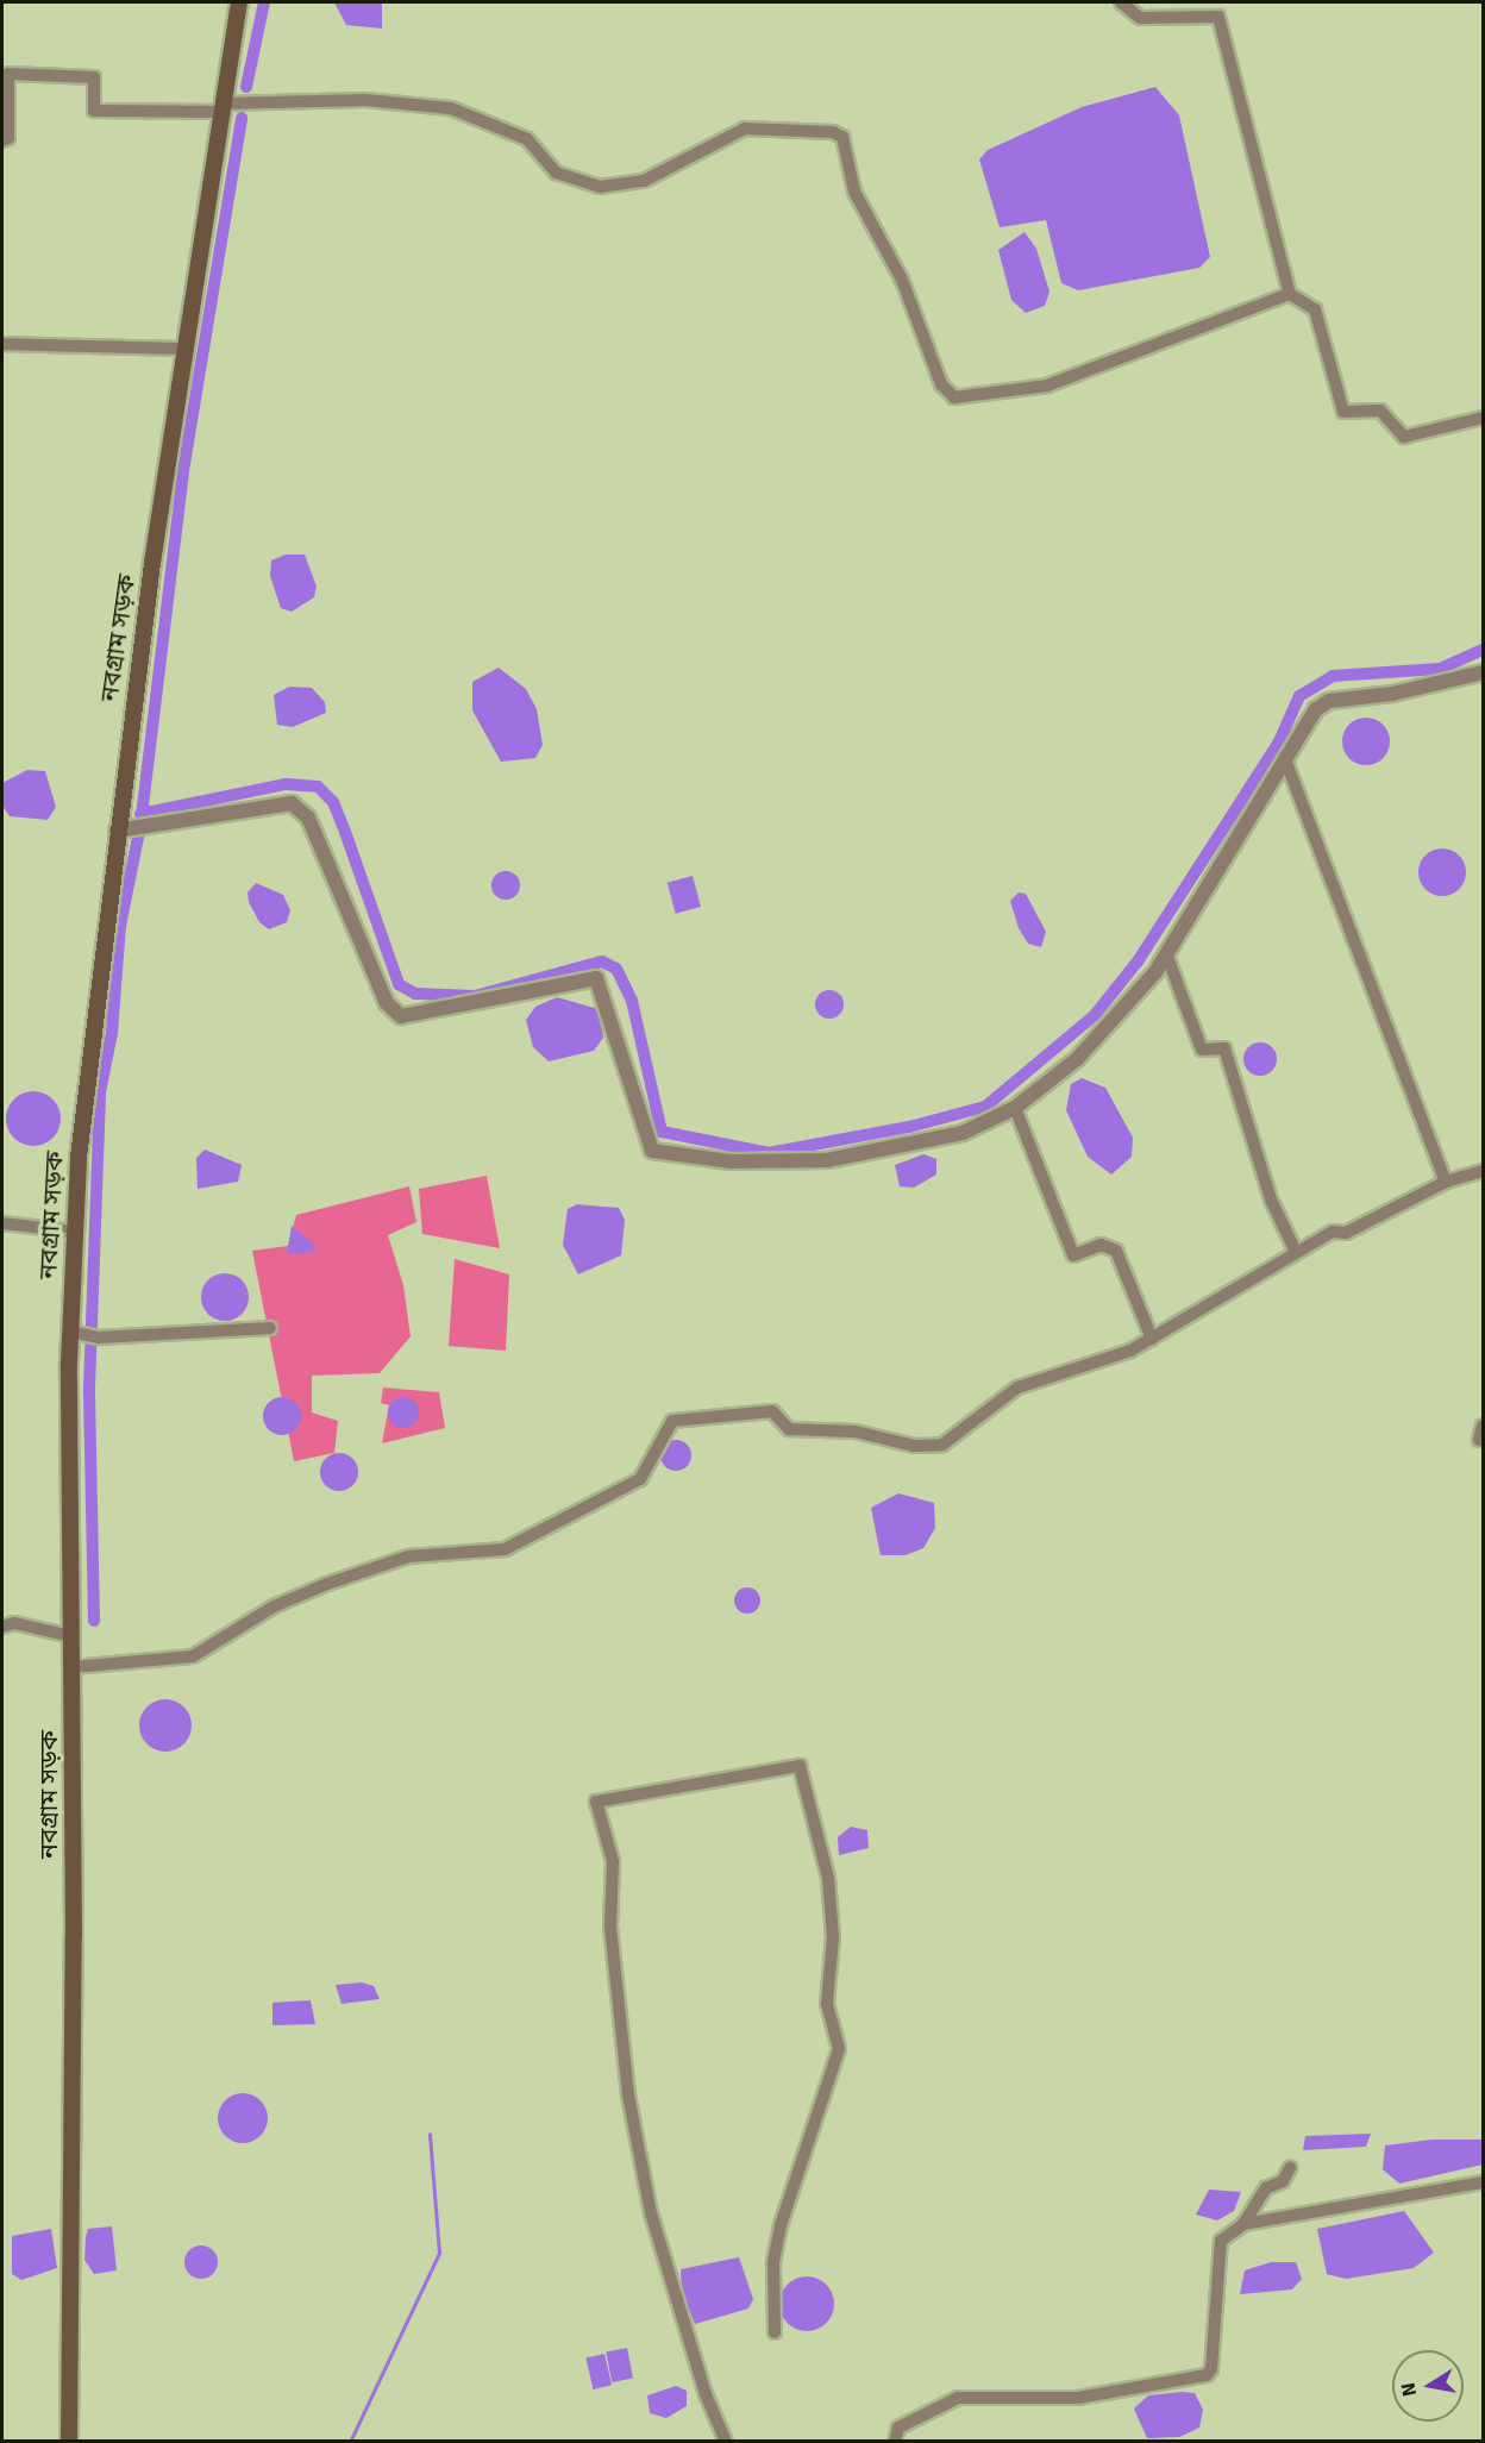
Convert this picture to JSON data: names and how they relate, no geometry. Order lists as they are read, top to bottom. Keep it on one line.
{"streets":{"main road":["নবগ্রাম সড়ক"]},"north":"left"}
